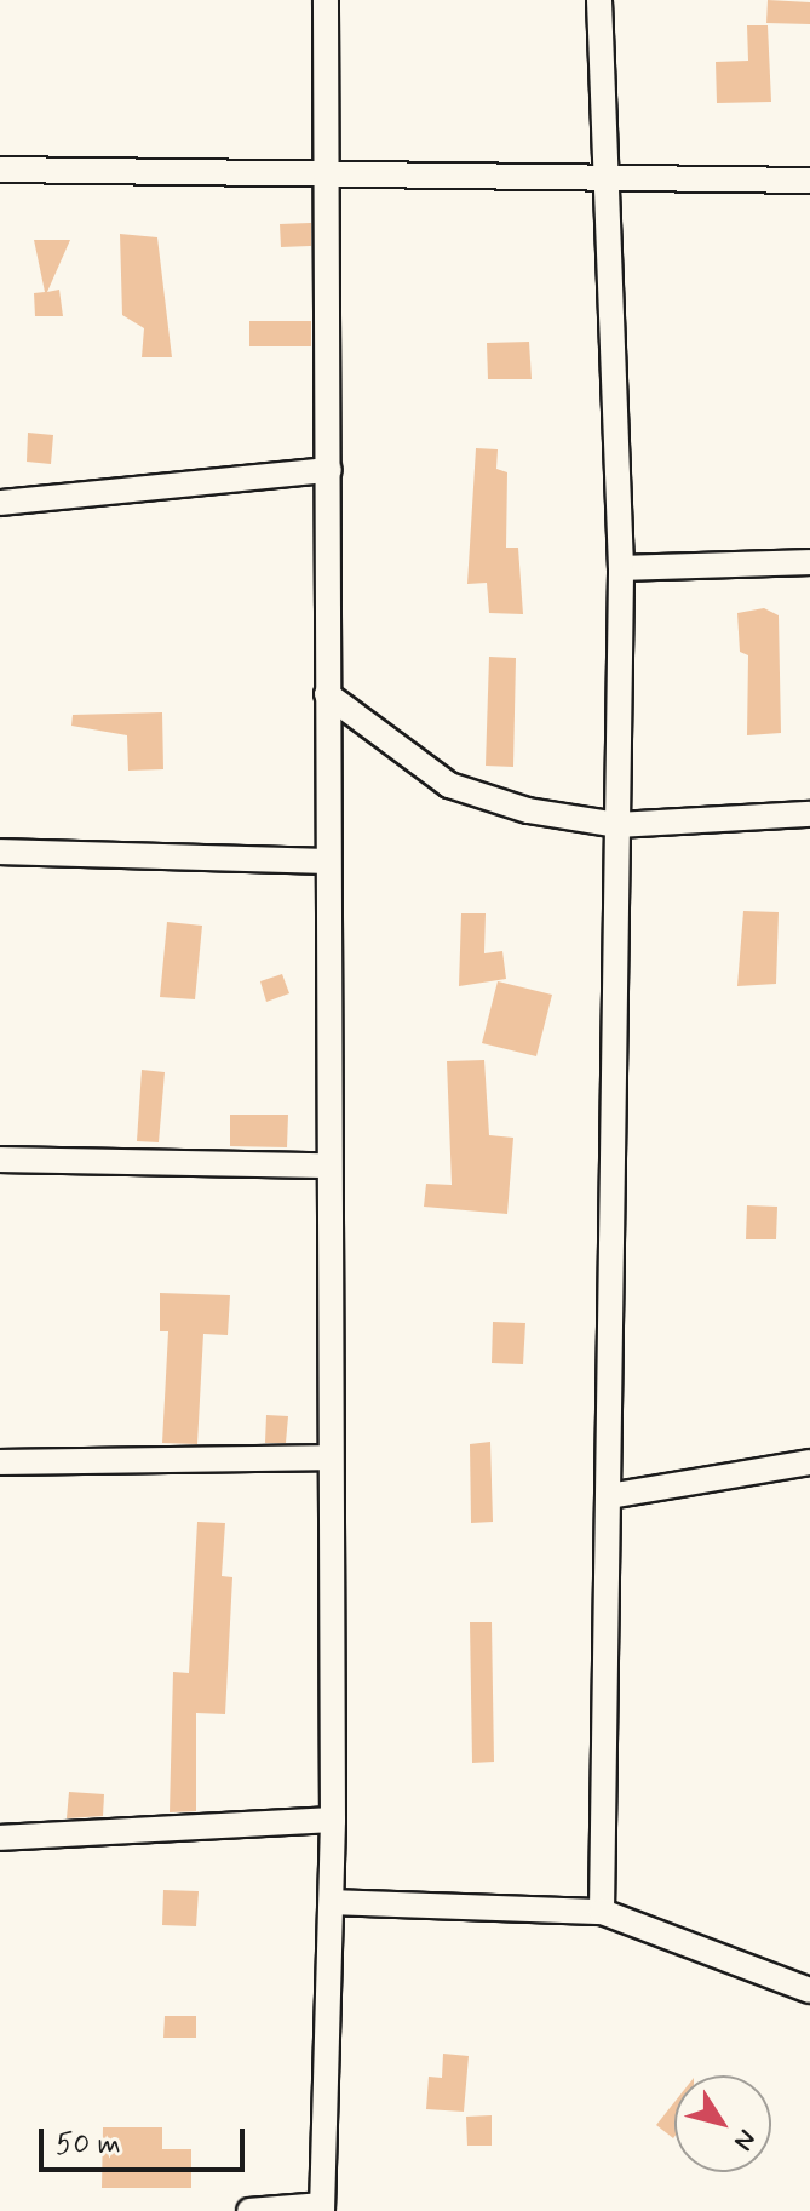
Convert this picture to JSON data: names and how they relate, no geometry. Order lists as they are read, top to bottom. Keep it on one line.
{"scale_bar":"50 m","north":"bottom right"}
